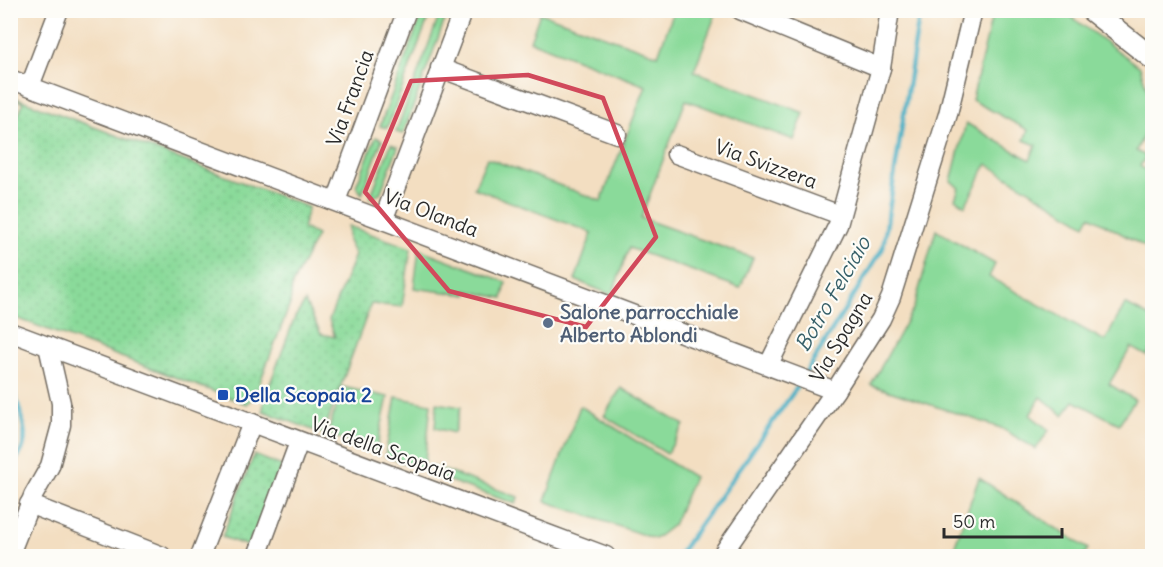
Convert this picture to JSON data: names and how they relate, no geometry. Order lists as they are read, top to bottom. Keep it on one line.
{"streets":{"street":["Via Francia","Via Svizzera","Via Olanda","Via Spagna","Via della Scopaia"]},"crossings":[["Via Francia","Via Olanda"],["Via Olanda","Via Spagna"]],"water":["Botro Felciaio"],"places":{"other":["Salone parrocchiale Alberto Ablondi"],"transit":["Della Scopaia 2"]},"scale_bar":"50 m"}
